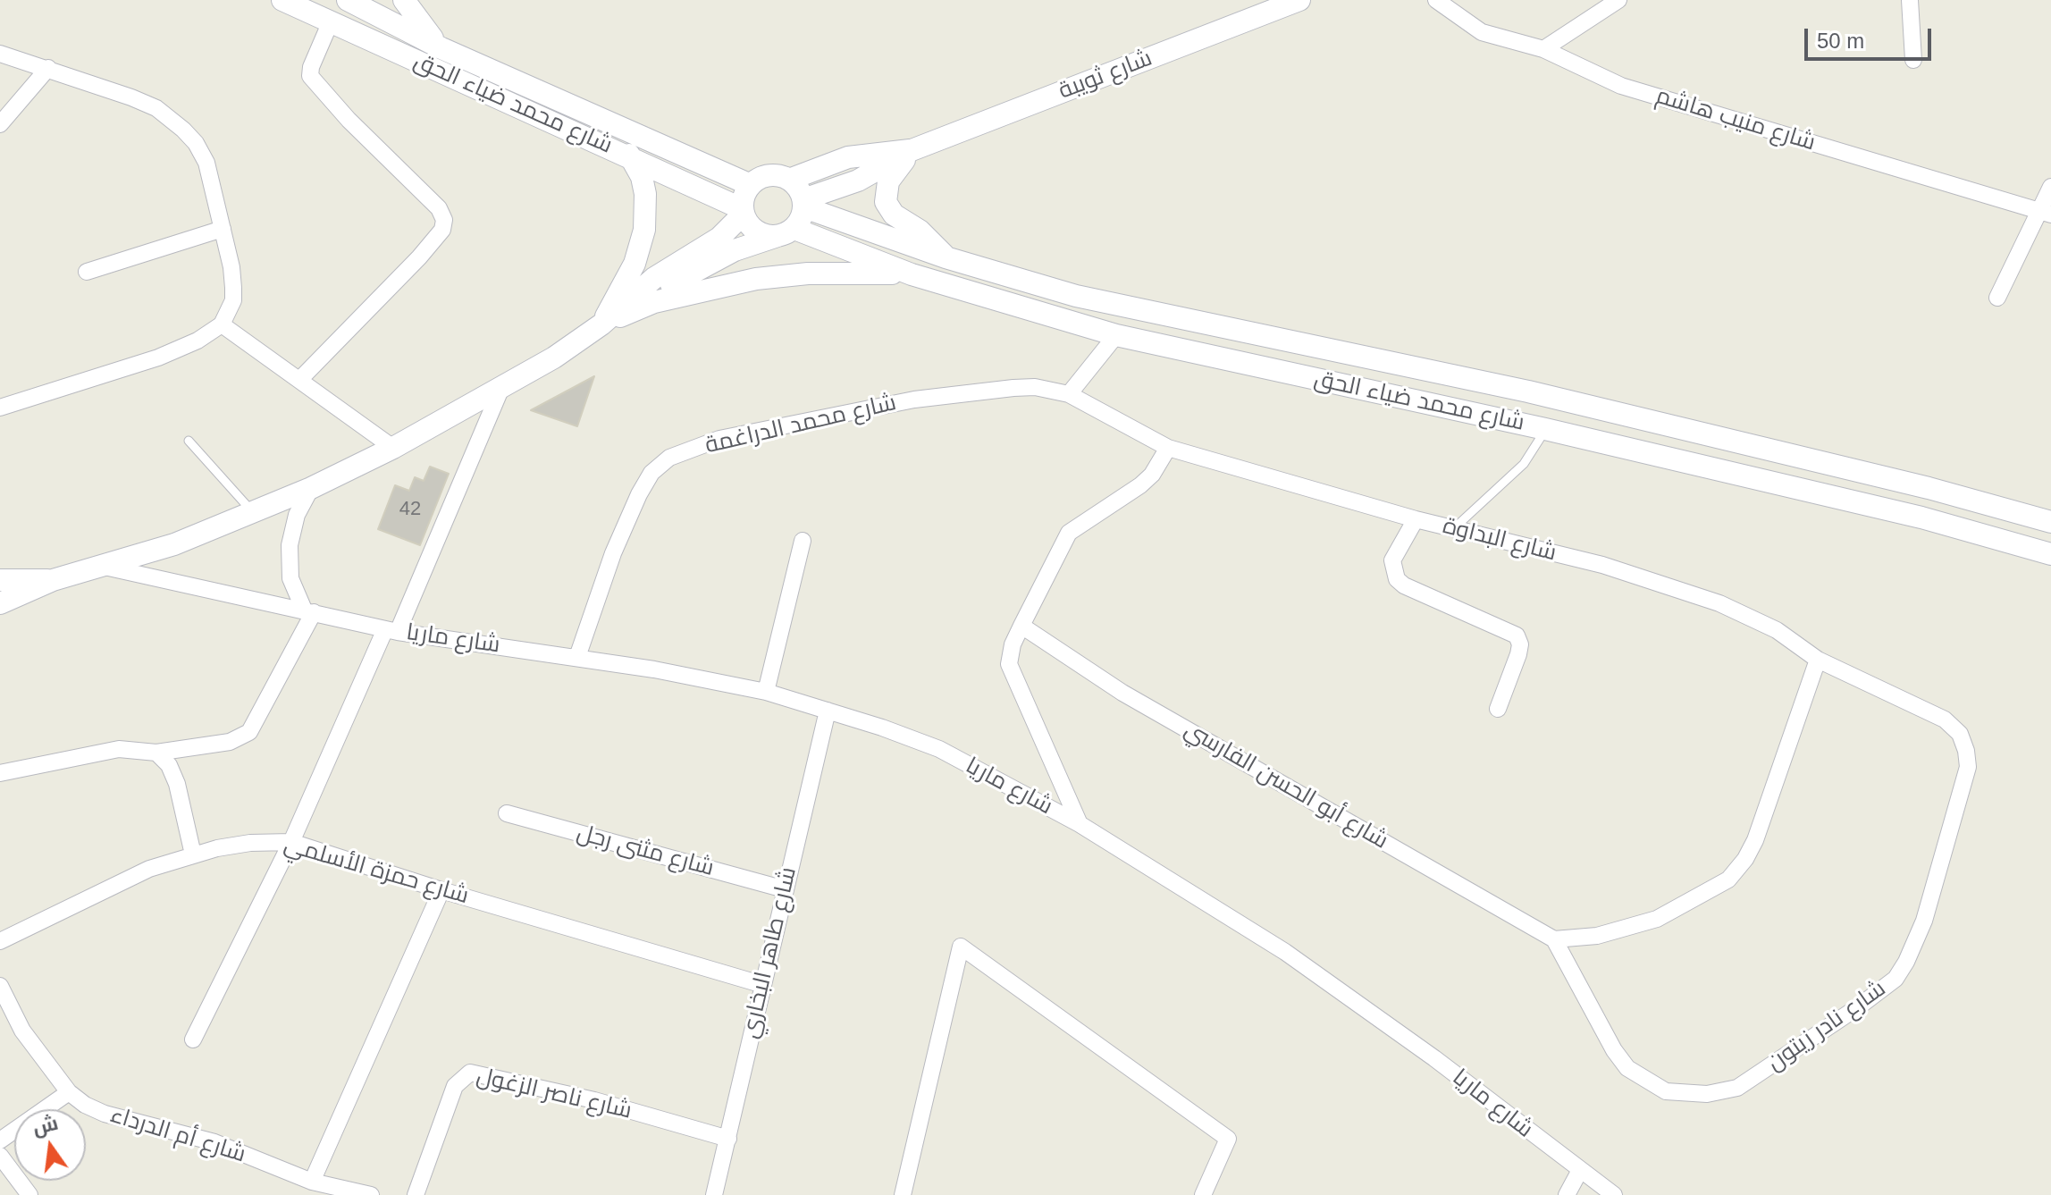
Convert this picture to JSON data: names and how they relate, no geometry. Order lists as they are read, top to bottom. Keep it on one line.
{"streets":{"main road":["شارع ثويبة","شارع محمد ضياء الحق"],"street":["شارع منيب هاشم","شارع محمد الدراغمة","شارع البداوة","شارع ماريا","شارع أبو الحسن الفارسي","شارع مثنى رجل","شارع حمزة الأسلمي","شارع طاهر البخاري","شارع نادر زيتون","شارع ناصر الزغول","شارع أم الدرداء"]},"crossings":[["شارع ثويبة","شارع محمد ضياء الحق"],["شارع محمد الدراغمة","شارع ماريا"],["شارع البداوة","شارع نادر زيتون"],["شارع ماريا","شارع طاهر البخاري"],["شارع أبو الحسن الفارسي","شارع نادر زيتون"],["شارع مثنى رجل","شارع طاهر البخاري"],["شارع حمزة الأسلمي","شارع طاهر البخاري"],["شارع طاهر البخاري","شارع ناصر الزغول"]],"house_numbers":["42"],"scale_bar":"50 m","north":"top"}
